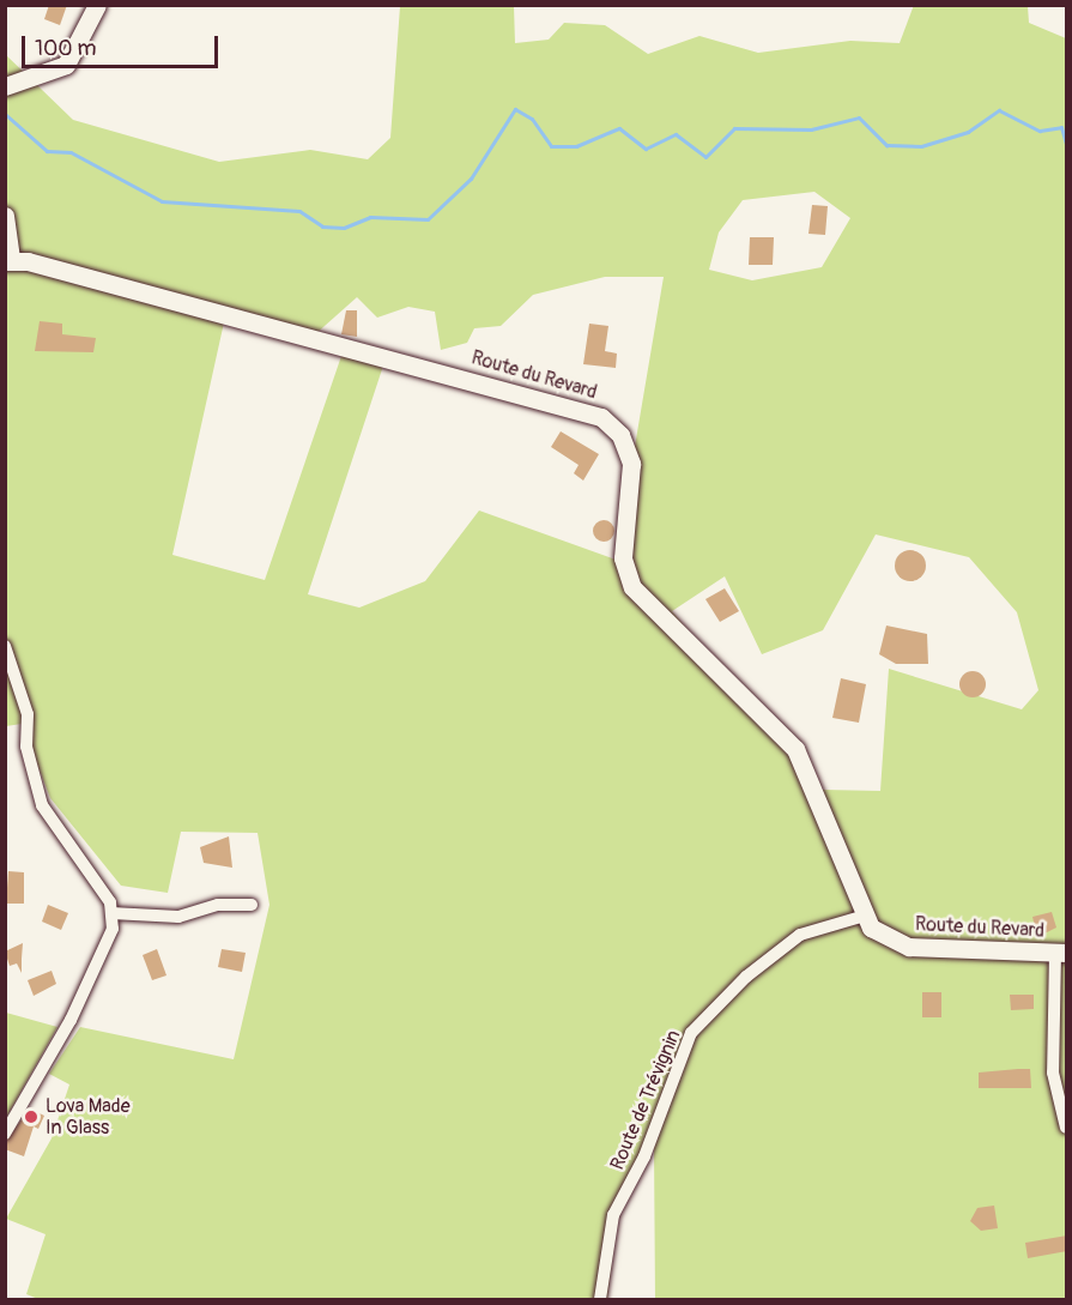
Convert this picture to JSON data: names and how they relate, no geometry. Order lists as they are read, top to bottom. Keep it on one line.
{"streets":{"main road":["Route du Revard"],"street":["Route de Trévignin"]},"crossings":[["Route du Revard","Route de Trévignin"]],"places":["Lova Made In Glass"],"scale_bar":"100 m"}
